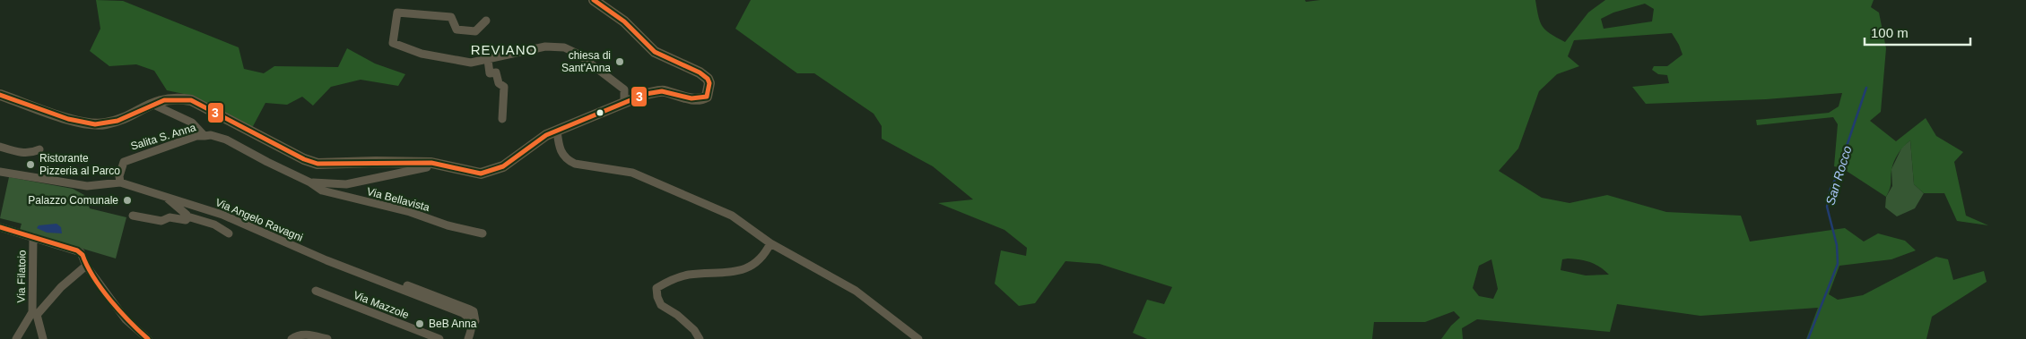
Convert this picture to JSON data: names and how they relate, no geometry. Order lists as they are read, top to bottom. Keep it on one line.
{"streets":{"street":["Salita S. Anna","Via Bellavista","Via Angelo Ravagni","Via Filatoio","Via Mazzole"]},"crossings":[["Salita S. Anna","Via Bellavista"],["Salita S. Anna","Via Angelo Ravagni"]],"districts":["REVIANO"],"water":["San Rocco"],"places":["chiesa di Sant'Anna","Ristorante Pizzeria al Parco","Palazzo Comunale","BeB Anna"],"lines":["transit line 3"],"scale_bar":"100 m"}
